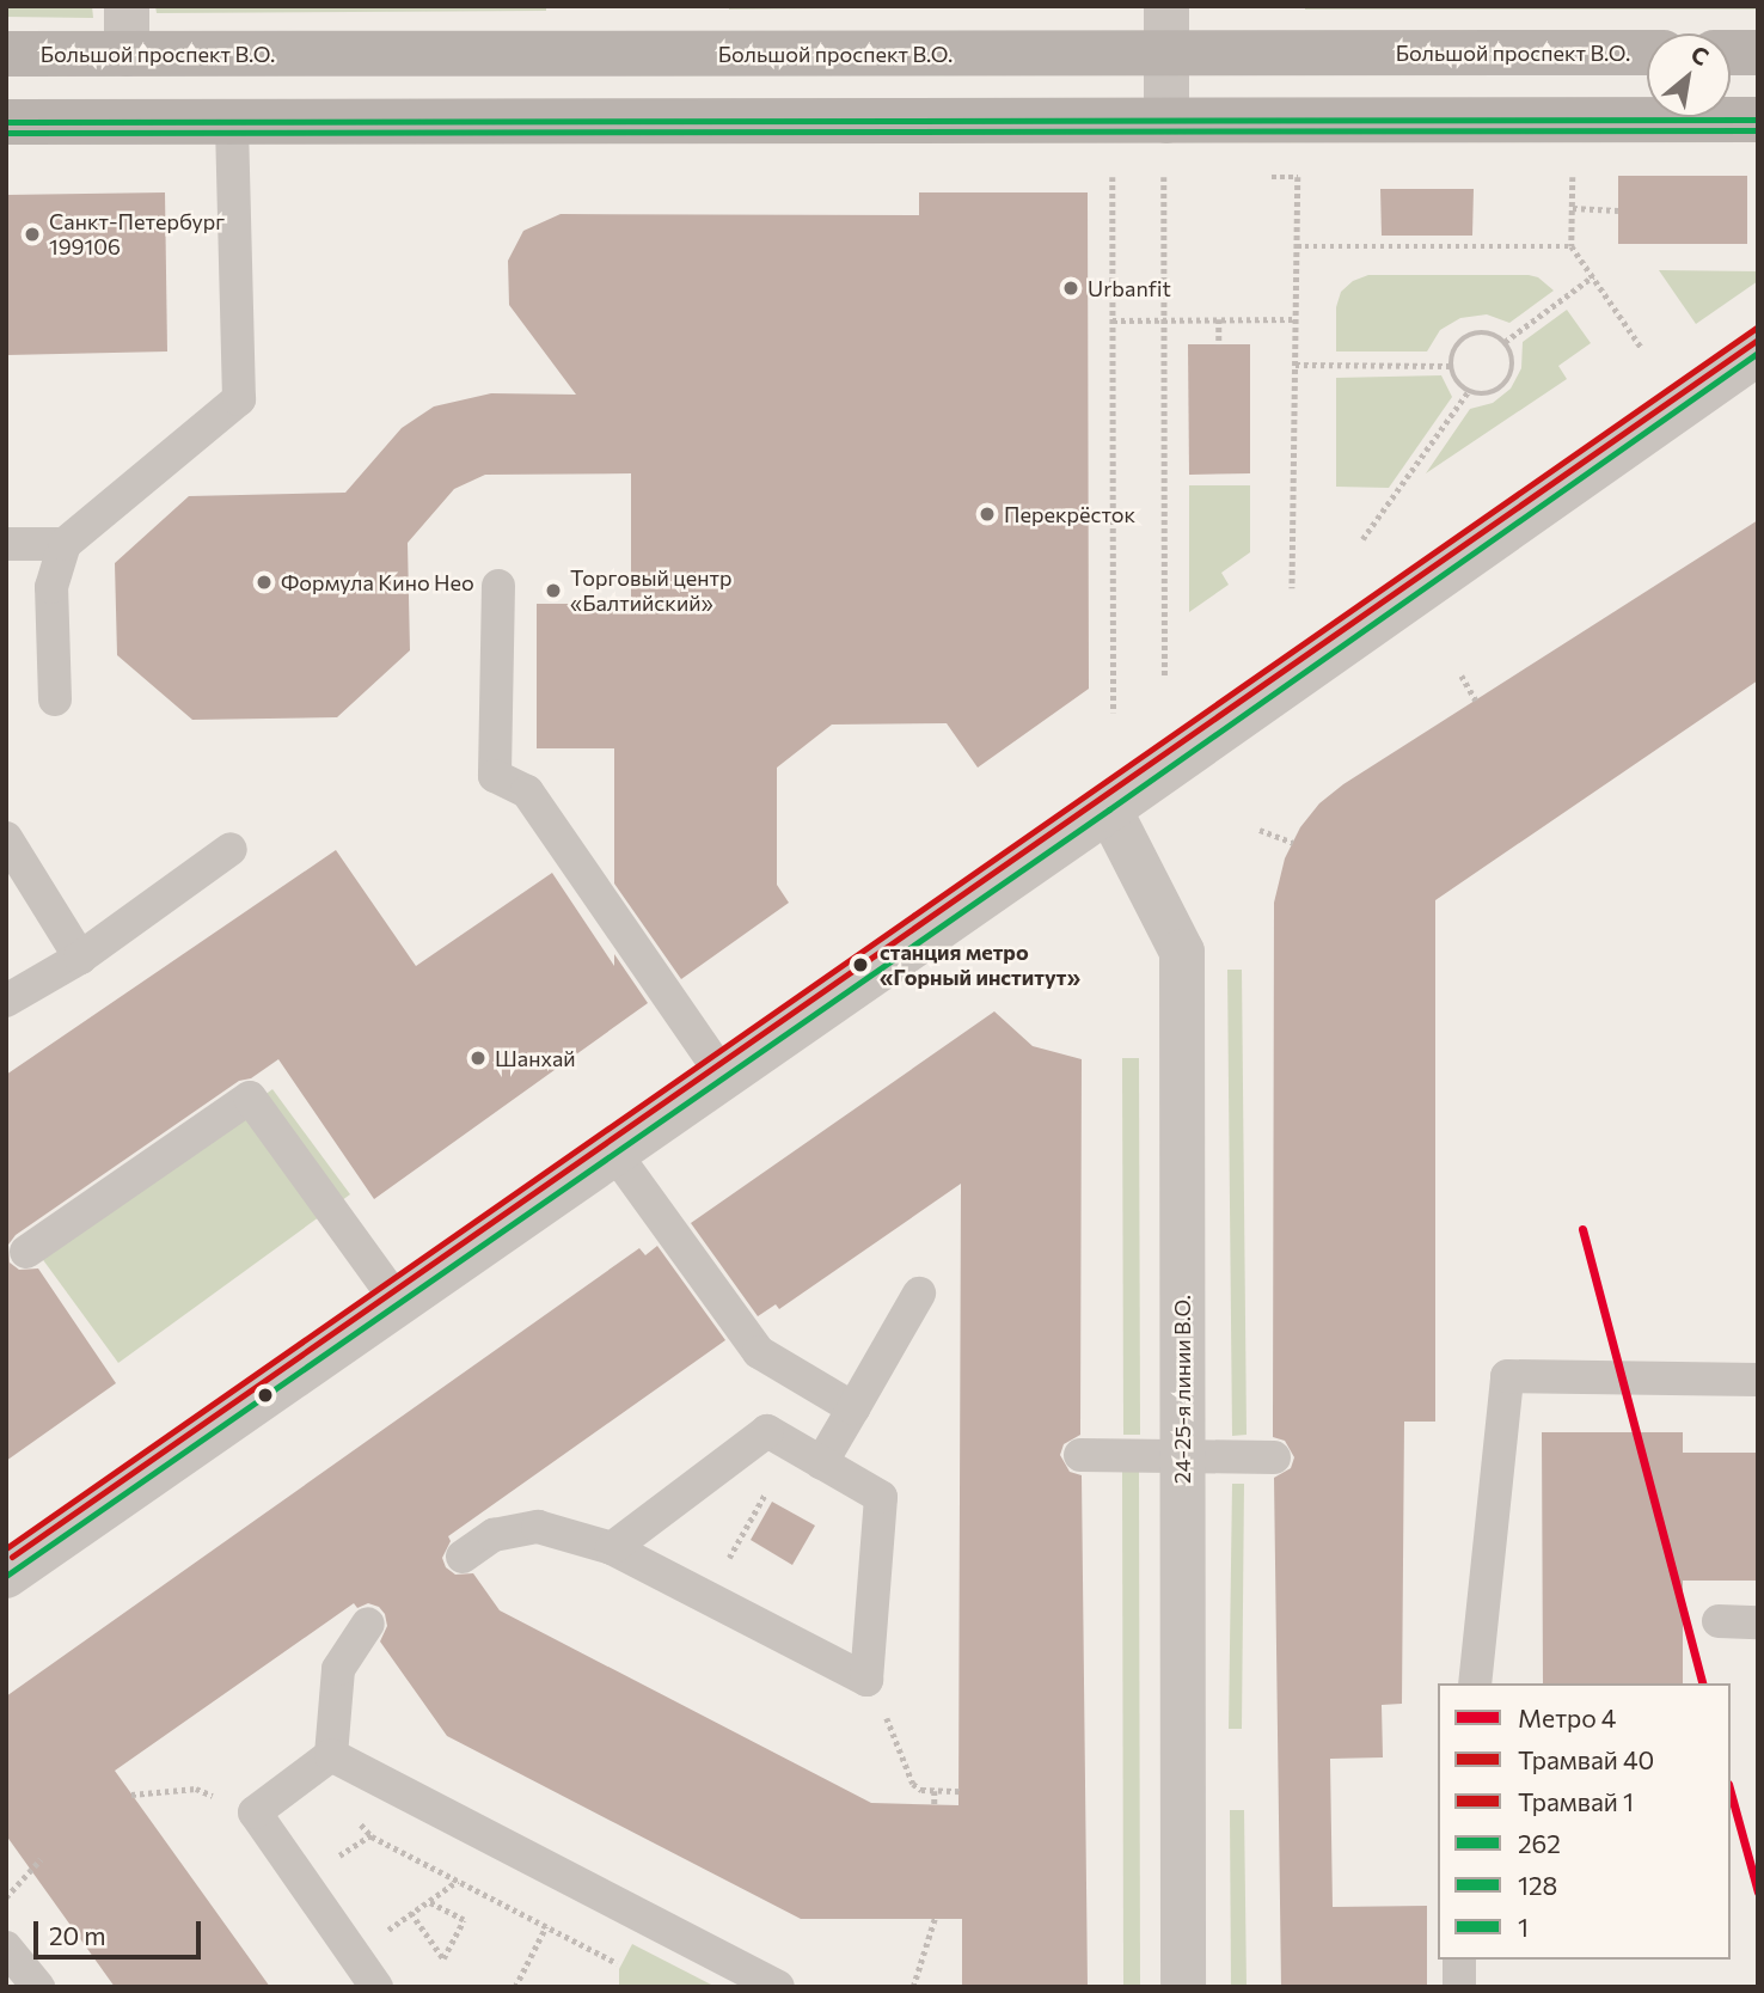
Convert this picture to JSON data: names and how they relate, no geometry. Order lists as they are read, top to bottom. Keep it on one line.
{"streets":{"main road":["Большой проспект В.О."],"street":["24-25-я линии В.О."]},"places":["Санкт-Петербург 199106","Urbanfit","Перекрёсток","Формула Кино Нео","Торговый центр «Балтийский»","станция метро «Горный институт»","Шанхай"],"lines":["transit line 128","transit line 1","tram line 40","tram line 1","transit line 262","metro line 4"],"legend":["Метро 4","Трамвай 40","Трамвай 1","262","128","1"],"scale_bar":"20 m","north":"top right"}
